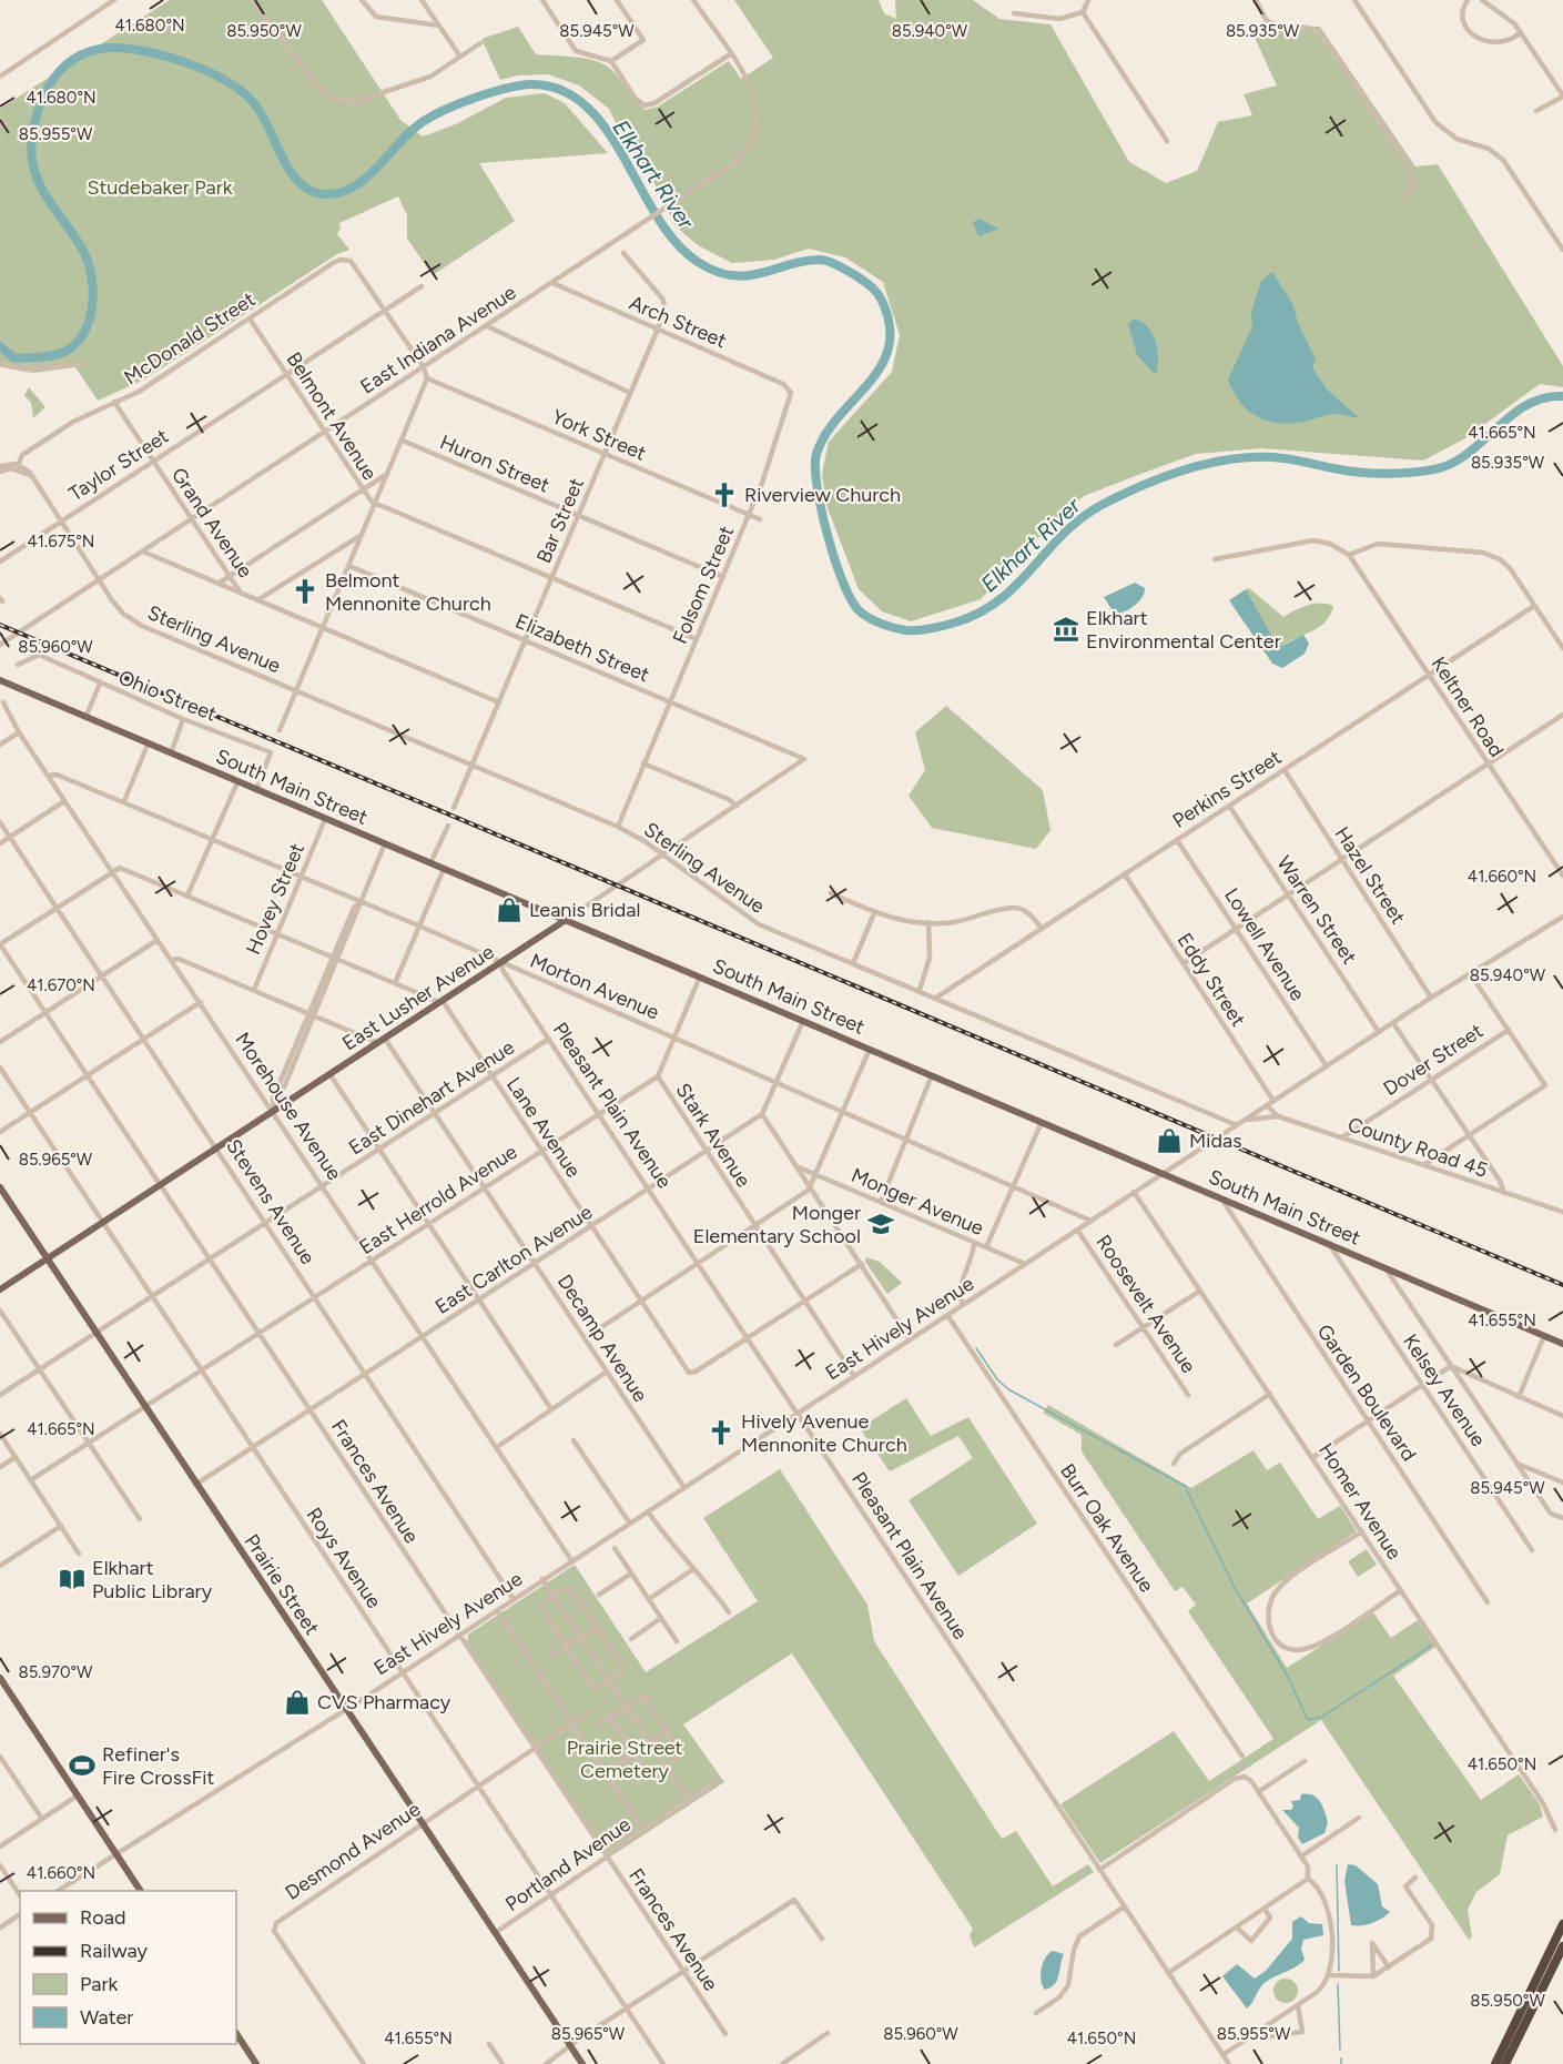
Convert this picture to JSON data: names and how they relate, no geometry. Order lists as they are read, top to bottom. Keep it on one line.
{"streets":{"main road":["South Main Street","East Lusher Avenue","Prairie Street"],"street":["Arch Street","McDonald Street","East Indiana Avenue","Belmont Avenue","York Street","Huron Street","Taylor Street","Bar Street","Grand Avenue","Folsom Street","Sterling Avenue","Elizabeth Street","Ohio Street","Keltner Road","Perkins Street","Hazel Street","Hovey Street","Warren Street","Lowell Avenue","Eddy Street","Morton Avenue","Dover Street","East Dinehart Avenue","Pleasant Plain Avenue","Morehouse Avenue","Lane Avenue","Stark Avenue","County Road 45","East Herrold Avenue","Stevens Avenue","Monger Avenue","East Carlton Avenue","Roosevelt Avenue","East Hively Avenue","Decamp Avenue","Kelsey Avenue","Garden Boulevard","Frances Avenue","Homer Avenue","Burr Oak Avenue","Roys Avenue","Desmond Avenue","Portland Avenue"]},"crossings":[["Arch Street","East Indiana Avenue"],["Arch Street","Bar Street"],["Arch Street","Folsom Street"],["McDonald Street","Belmont Avenue"],["McDonald Street","Taylor Street"],["McDonald Street","Grand Avenue"],["McDonald Street","Sterling Avenue"],["East Indiana Avenue","Belmont Avenue"],["East Indiana Avenue","Grand Avenue"],["East Indiana Avenue","Sterling Avenue"],["Belmont Avenue","Taylor Street"],["Belmont Avenue","Bar Street"],["Belmont Avenue","Folsom Street"],["York Street","Bar Street"],["York Street","Folsom Street"],["Huron Street","Bar Street"],["Huron Street","Folsom Street"],["Taylor Street","Grand Avenue"],["Taylor Street","Sterling Avenue"],["Bar Street","Sterling Avenue"],["Bar Street","Elizabeth Street"],["Folsom Street","Sterling Avenue"],["Folsom Street","Elizabeth Street"],["Sterling Avenue","Perkins Street"],["Sterling Avenue","East Lusher Avenue"],["Sterling Avenue","East Hively Avenue"],["Elizabeth Street","East Lusher Avenue"],["Ohio Street","South Main Street"],["Keltner Road","Perkins Street"],["South Main Street","Hovey Street"],["South Main Street","East Lusher Avenue"],["South Main Street","East Hively Avenue"],["South Main Street","Kelsey Avenue"],["South Main Street","Garden Boulevard"],["Perkins Street","Hazel Street"],["Perkins Street","Warren Street"],["Perkins Street","Lowell Avenue"],["Perkins Street","Eddy Street"],["Hazel Street","East Hively Avenue"],["Hovey Street","Morton Avenue"],["Warren Street","East Hively Avenue"],["Lowell Avenue","East Hively Avenue"],["Eddy Street","East Hively Avenue"],["Morton Avenue","East Lusher Avenue"],["Morton Avenue","Pleasant Plain Avenue"],["Morton Avenue","Morehouse Avenue"],["Morton Avenue","East Hively Avenue"],["East Lusher Avenue","Pleasant Plain Avenue"],["East Lusher Avenue","Morehouse Avenue"],["East Lusher Avenue","Lane Avenue"],["East Lusher Avenue","Stevens Avenue"],["East Lusher Avenue","Decamp Avenue"],["East Lusher Avenue","Frances Avenue"],["East Lusher Avenue","Roys Avenue"],["East Lusher Avenue","Prairie Street"],["Dover Street","County Road 45"],["East Dinehart Avenue","Pleasant Plain Avenue"],["East Dinehart Avenue","Morehouse Avenue"],["East Dinehart Avenue","Lane Avenue"],["East Dinehart Avenue","Stevens Avenue"],["East Dinehart Avenue","Decamp Avenue"],["East Dinehart Avenue","Frances Avenue"],["East Dinehart Avenue","Roys Avenue"],["East Dinehart Avenue","Prairie Street"],["Pleasant Plain Avenue","Lane Avenue"],["Pleasant Plain Avenue","East Herrold Avenue"],["Pleasant Plain Avenue","East Carlton Avenue"],["Pleasant Plain Avenue","East Hively Avenue"],["Morehouse Avenue","East Herrold Avenue"],["Morehouse Avenue","East Carlton Avenue"],["Morehouse Avenue","East Hively Avenue"],["Lane Avenue","East Herrold Avenue"],["Lane Avenue","East Carlton Avenue"],["Stark Avenue","East Herrold Avenue"],["Stark Avenue","East Carlton Avenue"],["Stark Avenue","East Hively Avenue"],["County Road 45","East Hively Avenue"],["East Herrold Avenue","Stevens Avenue"],["East Herrold Avenue","Decamp Avenue"],["East Herrold Avenue","Frances Avenue"],["East Herrold Avenue","Roys Avenue"],["East Herrold Avenue","Prairie Street"],["Stevens Avenue","East Carlton Avenue"],["Stevens Avenue","East Hively Avenue"],["Monger Avenue","East Hively Avenue"],["East Carlton Avenue","Decamp Avenue"],["East Carlton Avenue","Frances Avenue"],["East Carlton Avenue","Roys Avenue"],["East Carlton Avenue","Prairie Street"],["Roosevelt Avenue","East Hively Avenue"],["East Hively Avenue","Decamp Avenue"],["East Hively Avenue","Frances Avenue"],["East Hively Avenue","Homer Avenue"],["East Hively Avenue","Burr Oak Avenue"],["East Hively Avenue","Roys Avenue"],["East Hively Avenue","Prairie Street"],["Frances Avenue","Desmond Avenue"],["Frances Avenue","Portland Avenue"],["Roys Avenue","Desmond Avenue"],["Roys Avenue","Portland Avenue"],["Prairie Street","Desmond Avenue"],["Prairie Street","Portland Avenue"]],"water":["Elkhart River"],"parks":["Studebaker Park","Prairie Street Cemetery"],"places":{"church":["Riverview Church","Belmont Mennonite Church","Hively Avenue Mennonite Church"],"museum":["Elkhart Environmental Center"],"shop":["Leanis Bridal","Midas","CVS Pharmacy"],"school or university":["Monger Elementary School"],"library":["Elkhart Public Library"],"sports":["Refiner's Fire CrossFit"]},"legend":["Road","Railway","Park","Water"],"coordinates":["41.680°N","85.950°W","85.945°W","85.940°W","85.935°W","85.955°W","41.665°N","41.675°N","85.960°W","41.660°N","41.670°N","85.965°W","41.655°N","85.970°W","41.650°N"]}
